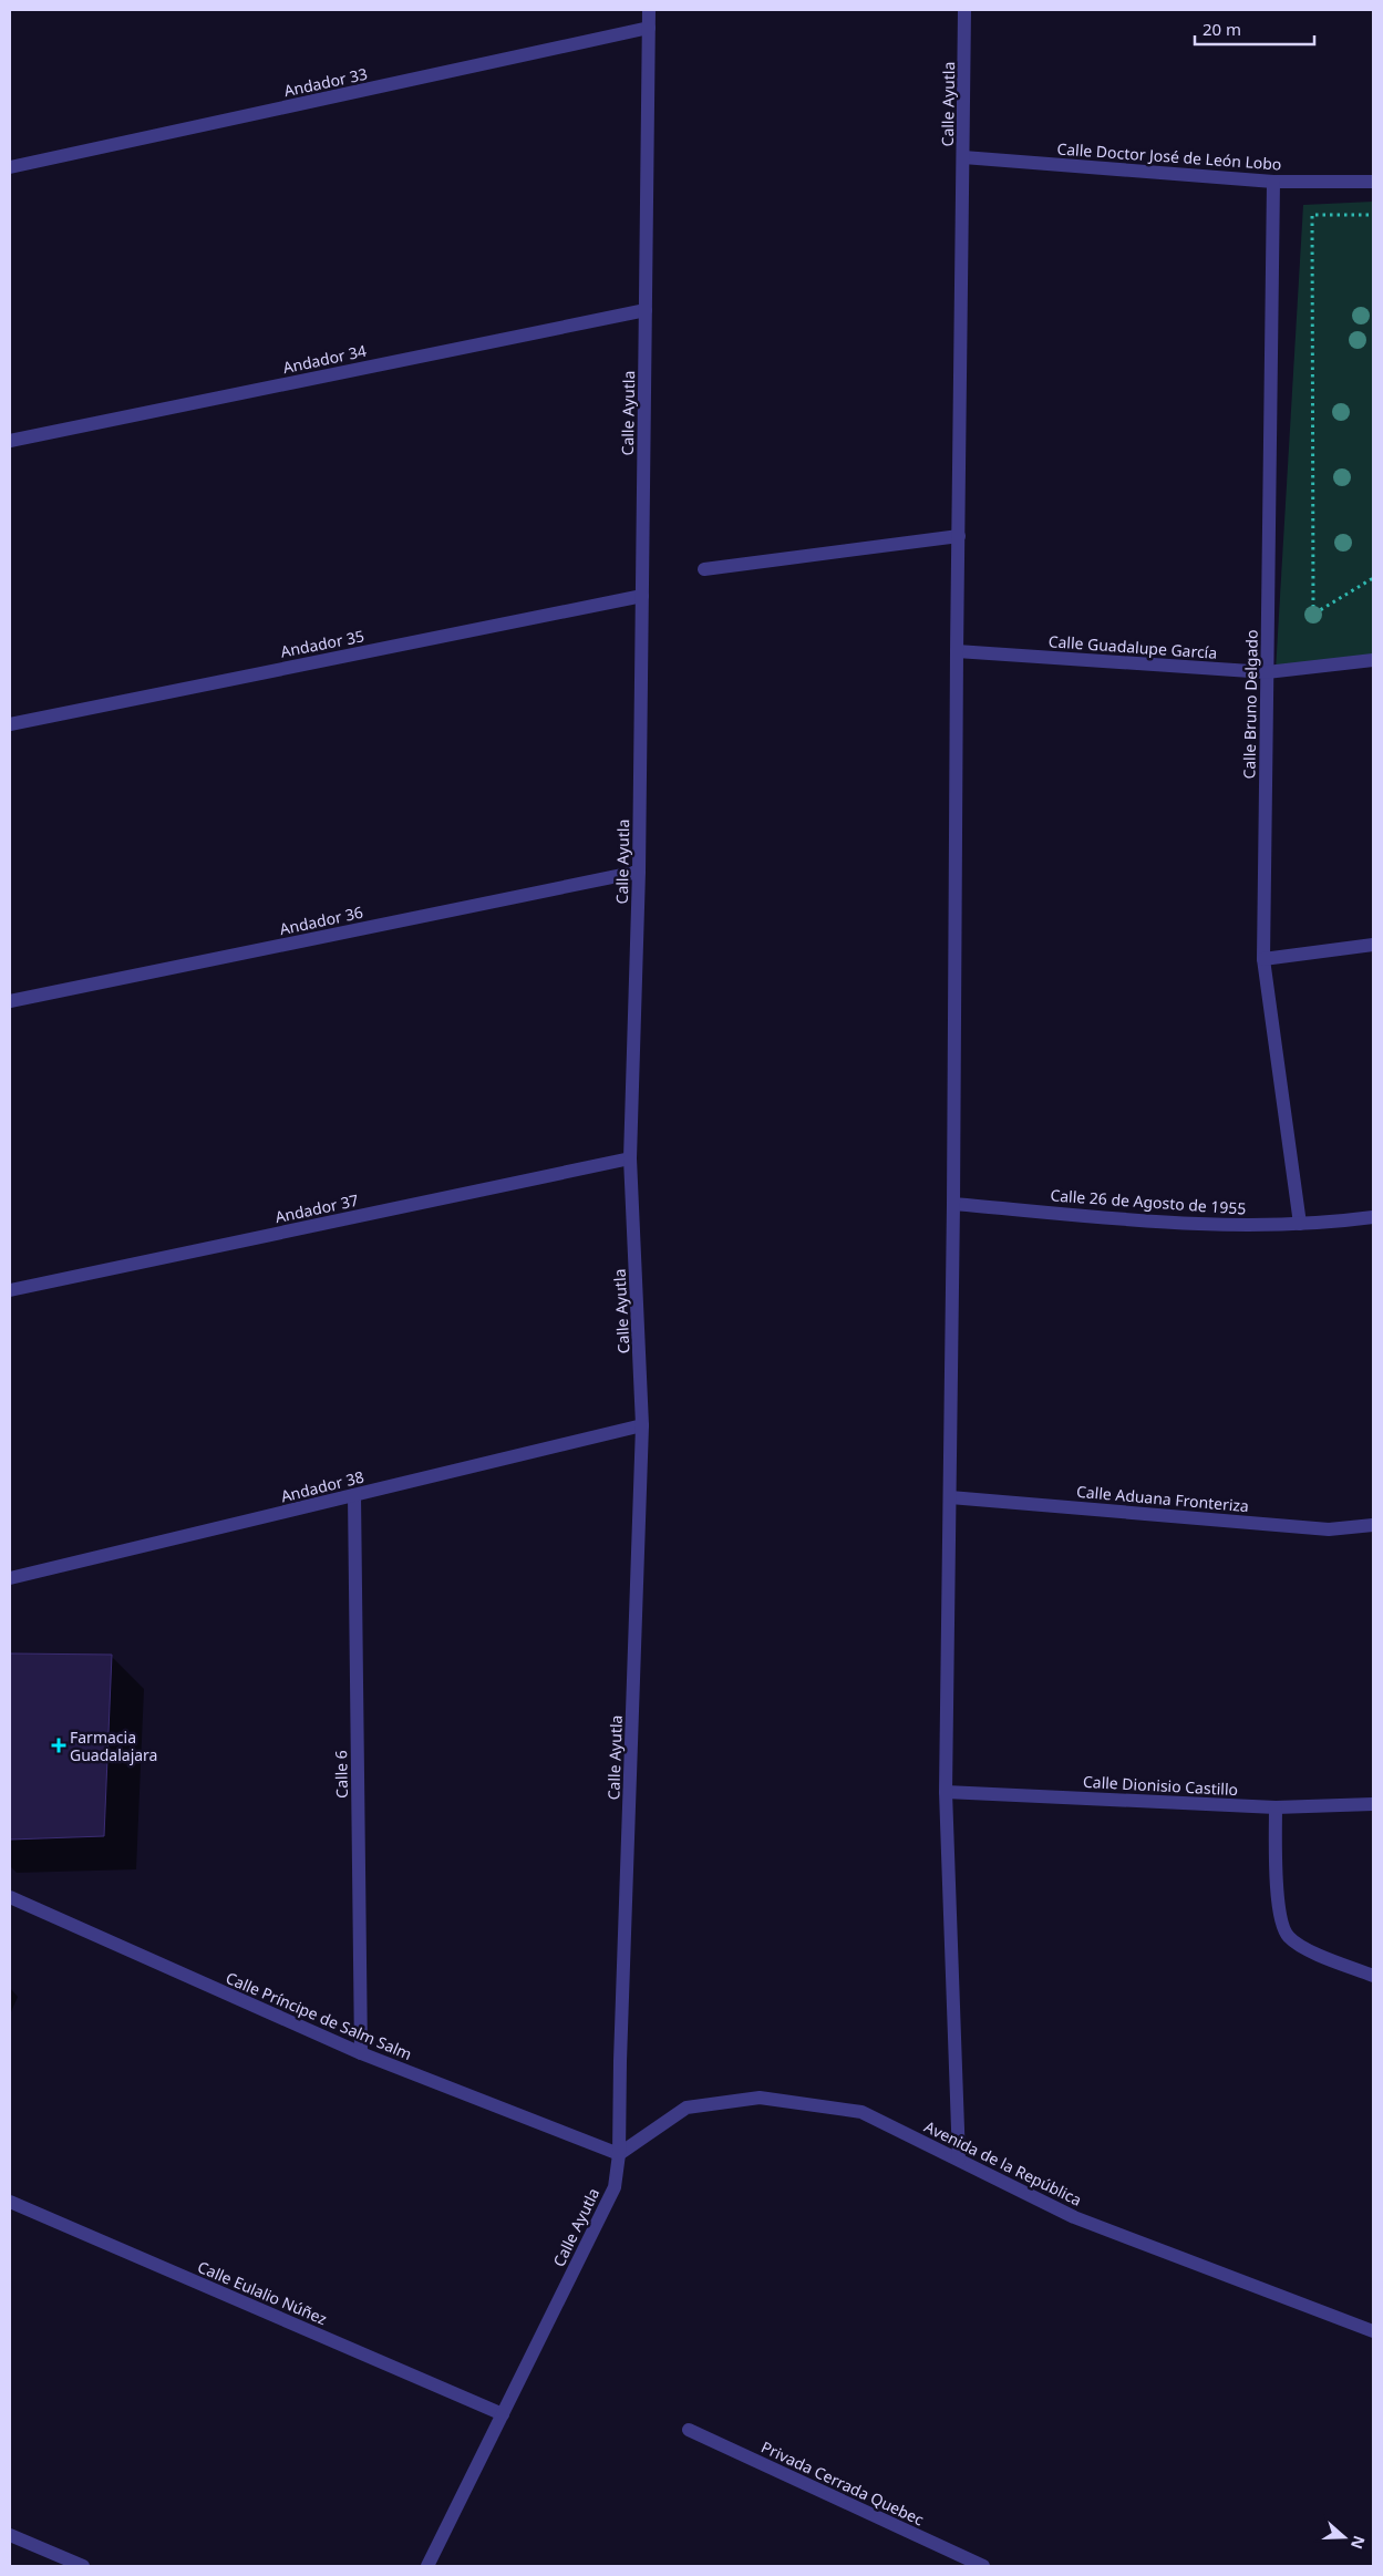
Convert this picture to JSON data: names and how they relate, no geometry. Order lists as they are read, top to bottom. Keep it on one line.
{"streets":{"street":["Andador 33","Calle Ayutla","Calle Doctor José de León Lobo","Andador 34","Andador 35","Calle Guadalupe García","Calle Bruno Delgado","Andador 36","Calle 26 de Agosto de 1955","Andador 37","Andador 38","Calle Aduana Fronteriza","Calle 6","Calle Dionisio Castillo","Calle Príncipe de Salm Salm","Avenida de la República","Calle Eulalio Núñez","Privada Cerrada Quebec"]},"crossings":[["Andador 33","Calle Ayutla"],["Calle Ayutla","Calle Doctor José de León Lobo"],["Calle Ayutla","Andador 34"],["Calle Ayutla","Andador 35"],["Calle Ayutla","Calle Guadalupe García"],["Calle Ayutla","Andador 36"],["Calle Ayutla","Calle 26 de Agosto de 1955"],["Calle Ayutla","Andador 37"],["Calle Ayutla","Andador 38"],["Calle Ayutla","Calle Aduana Fronteriza"],["Calle Ayutla","Calle Dionisio Castillo"],["Calle Ayutla","Calle Príncipe de Salm Salm"],["Calle Ayutla","Avenida de la República"],["Calle Ayutla","Calle Eulalio Núñez"],["Calle Doctor José de León Lobo","Calle Bruno Delgado"],["Calle Guadalupe García","Calle Bruno Delgado"],["Calle Bruno Delgado","Calle 26 de Agosto de 1955"],["Andador 38","Calle 6"],["Calle 6","Calle Príncipe de Salm Salm"],["Calle Príncipe de Salm Salm","Avenida de la República"]],"places":{"health":["Farmacia Guadalajara"]},"scale_bar":"20 m","north":"right"}
